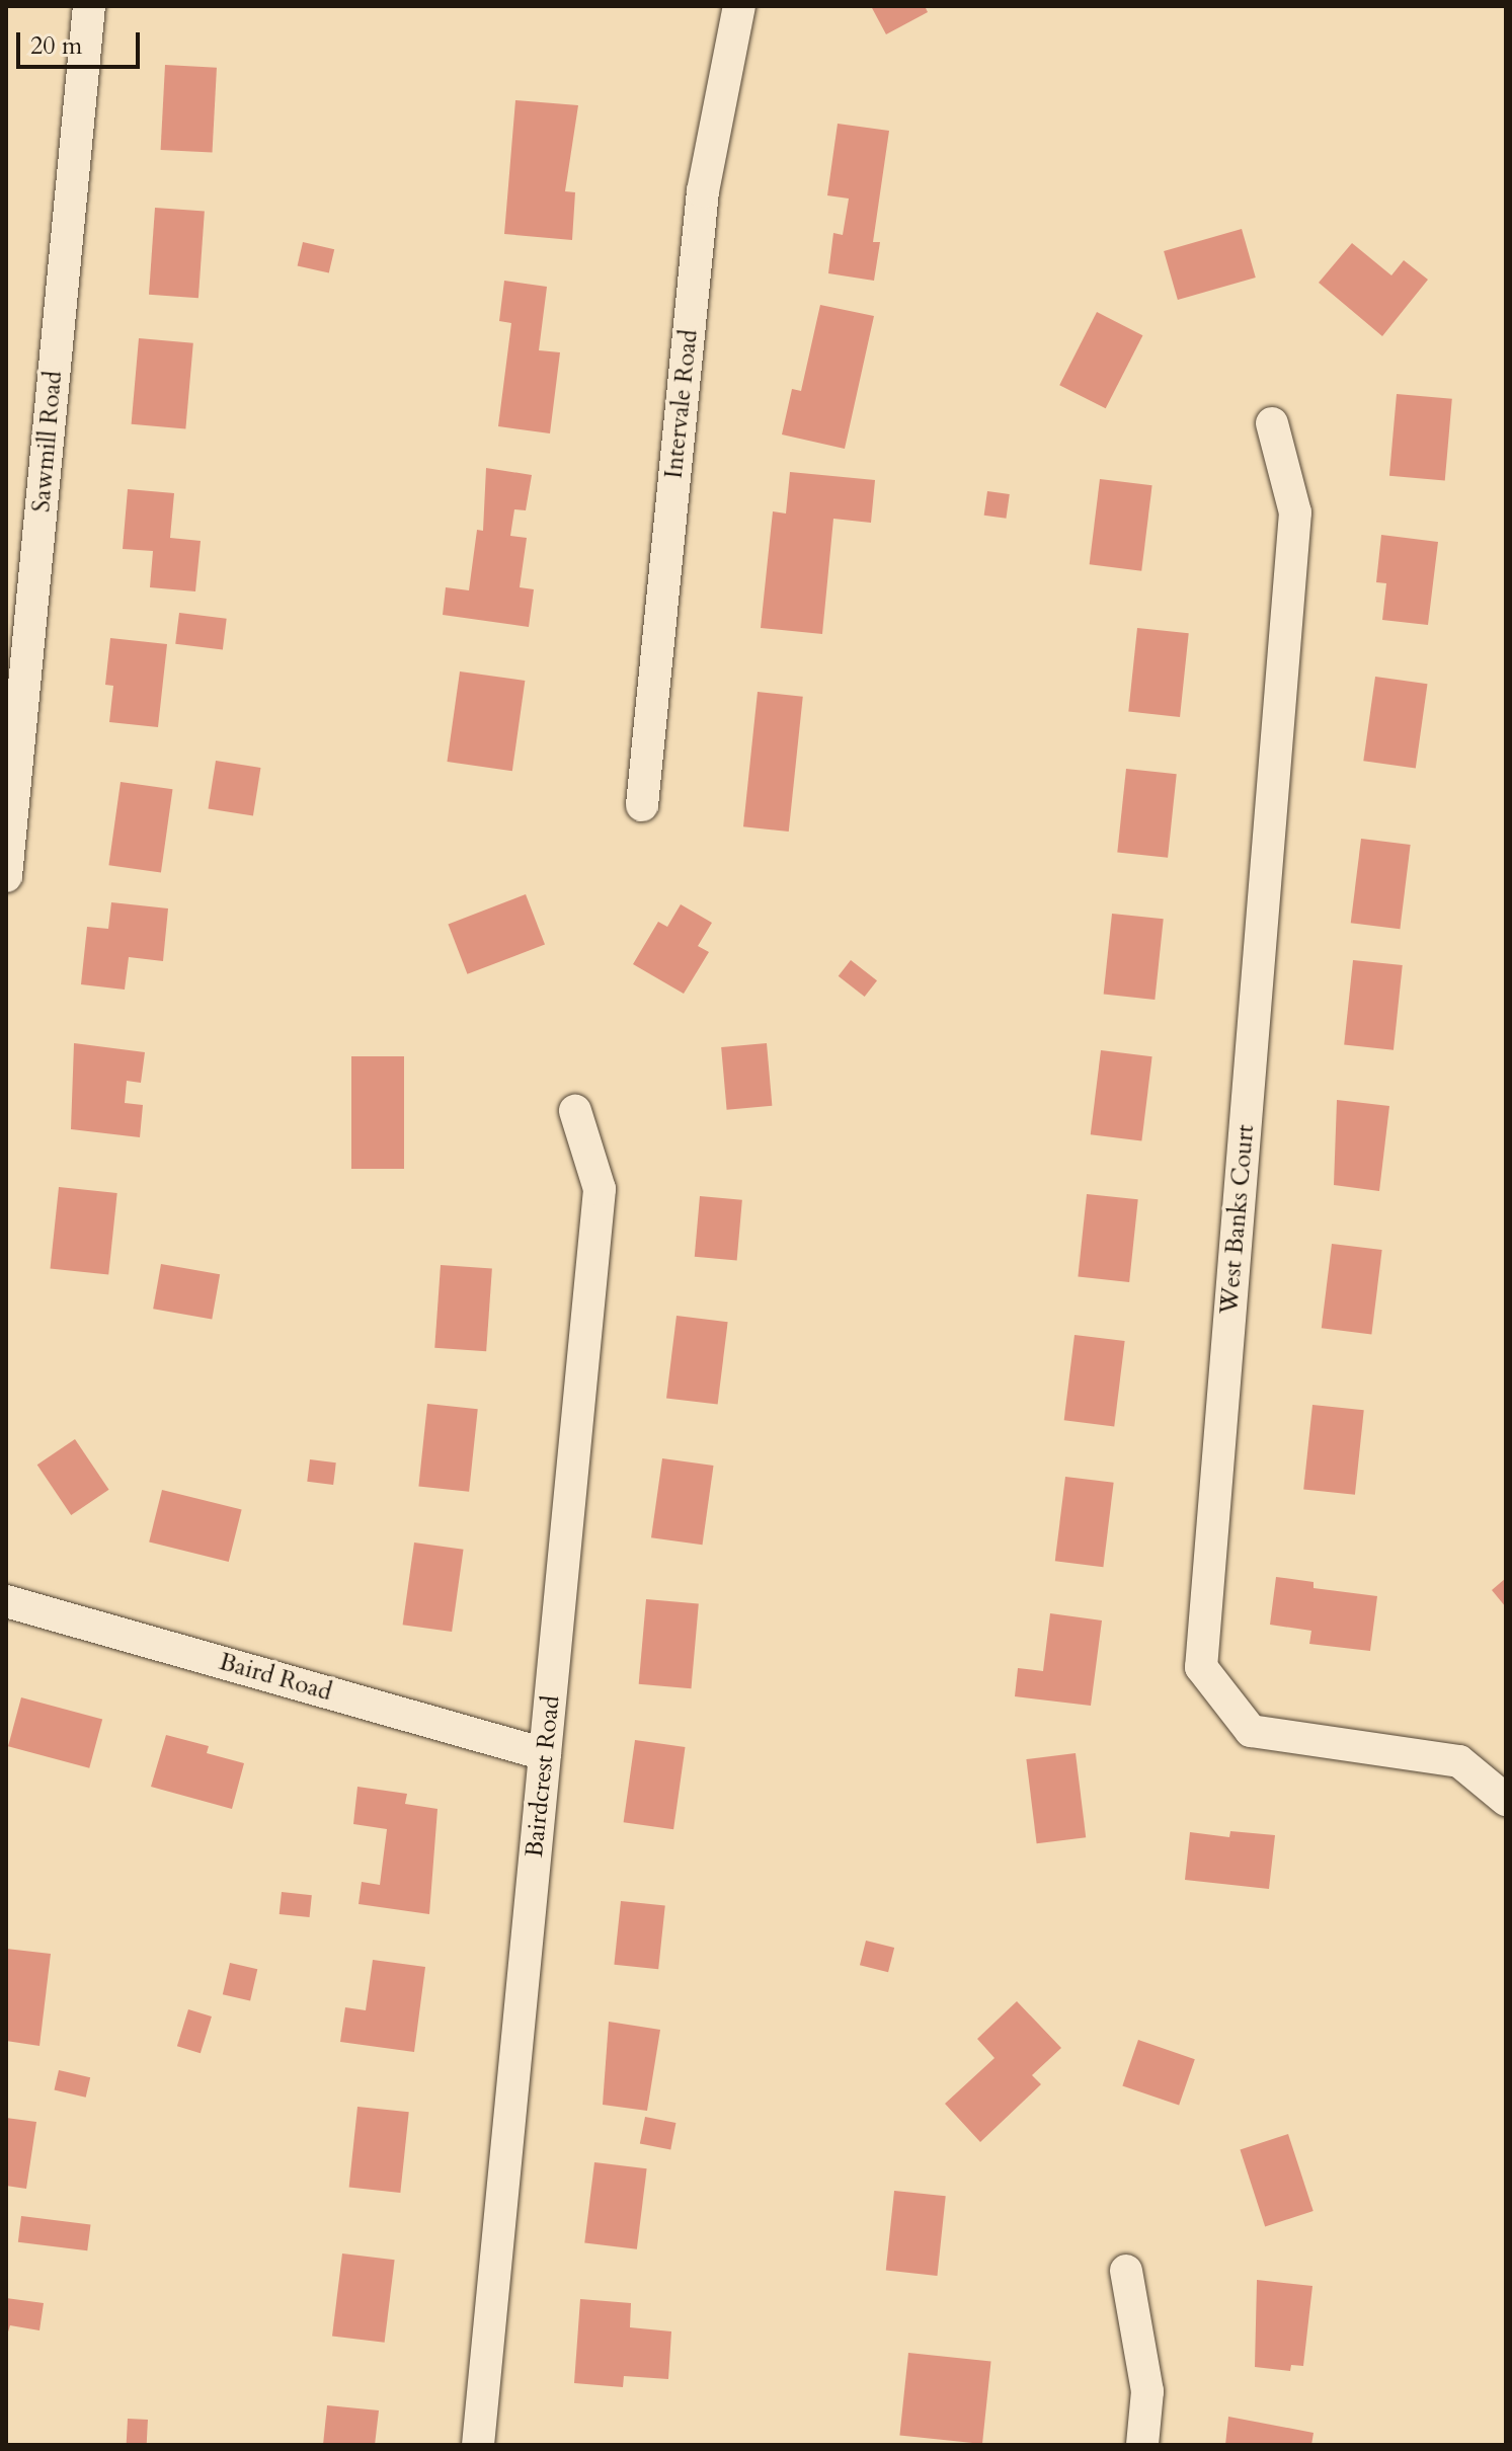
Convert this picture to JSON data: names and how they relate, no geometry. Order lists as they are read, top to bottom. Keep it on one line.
{"streets":{"street":["Intervale Road","Sawmill Road","West Banks Court","Baird Road","Bairdcrest Road"]},"crossings":[["Baird Road","Bairdcrest Road"]],"scale_bar":"20 m"}
